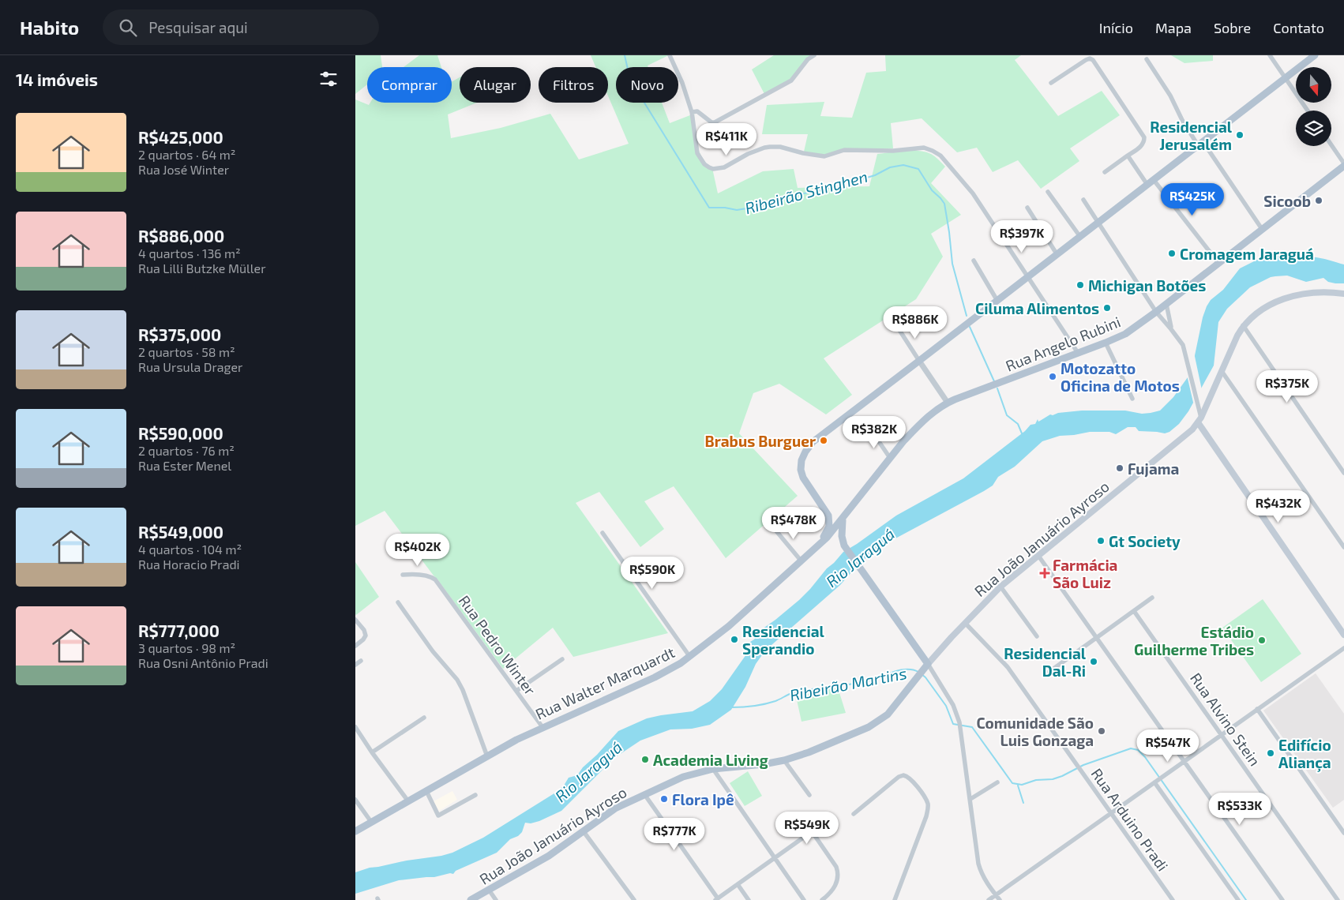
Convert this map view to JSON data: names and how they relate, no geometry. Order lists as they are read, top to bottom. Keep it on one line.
{"streets":{"main road":["Rua Angelo Rubini","Rua João Januário Ayroso","Rua Walter Marquardt"],"street":["Rua Pedro Winter","Rua Alvino Stein","Rua Arduino Pradi"]},"crossings":[["Rua Angelo Rubini","Rua Walter Marquardt"],["Rua João Januário Ayroso","Rua Arduino Pradi"],["Rua Pedro Winter","Rua Walter Marquardt"]],"water":["Ribeirão Stinghen","Rio Jaraguá","Ribeirão Martins"],"places":{"other":["Residencial Jerusalém","Sicoob","Cromagem Jaraguá","Michigan Botões","Ciluma Alimentos","Motozatto Oficina de Motos","Brabus Burguer","Fujama","Gt Society","Residencial Sperandio","Estádio Guilherme Tribes","Residencial Dal-Ri","Comunidade São Luis Gonzaga","Edifício Aliança","Academia Living","Flora Ipê"],"health":["Farmácia São Luiz"]},"north":"bottom","page":{"header":"Habito","search":"Pesquisar aqui","nav":["Início","Mapa","Sobre","Contato"],"heading":"14 imóveis","chip":["Comprar","Alugar","Filtros","Novo"],"list":[{"name":"R$425,000","note":"2 quartos · 64 m² · Rua José Winter"},{"name":"R$886,000","note":"4 quartos · 136 m² · Rua Lilli Butzke Müller"},{"name":"R$375,000","note":"2 quartos · 58 m² · Rua Ursula Drager"},{"name":"R$590,000","note":"2 quartos · 76 m² · Rua Ester Menel"},{"name":"R$549,000","note":"4 quartos · 104 m² · Rua Horacio Pradi"},{"name":"R$777,000","note":"3 quartos · 98 m² · Rua Osni Antônio Pradi"}],"price":["R$411K","R$425K","R$397K","R$886K","R$375K","R$382K","R$432K","R$478K","R$402K","R$590K","R$547K","R$533K","R$549K","R$777K"]}}
